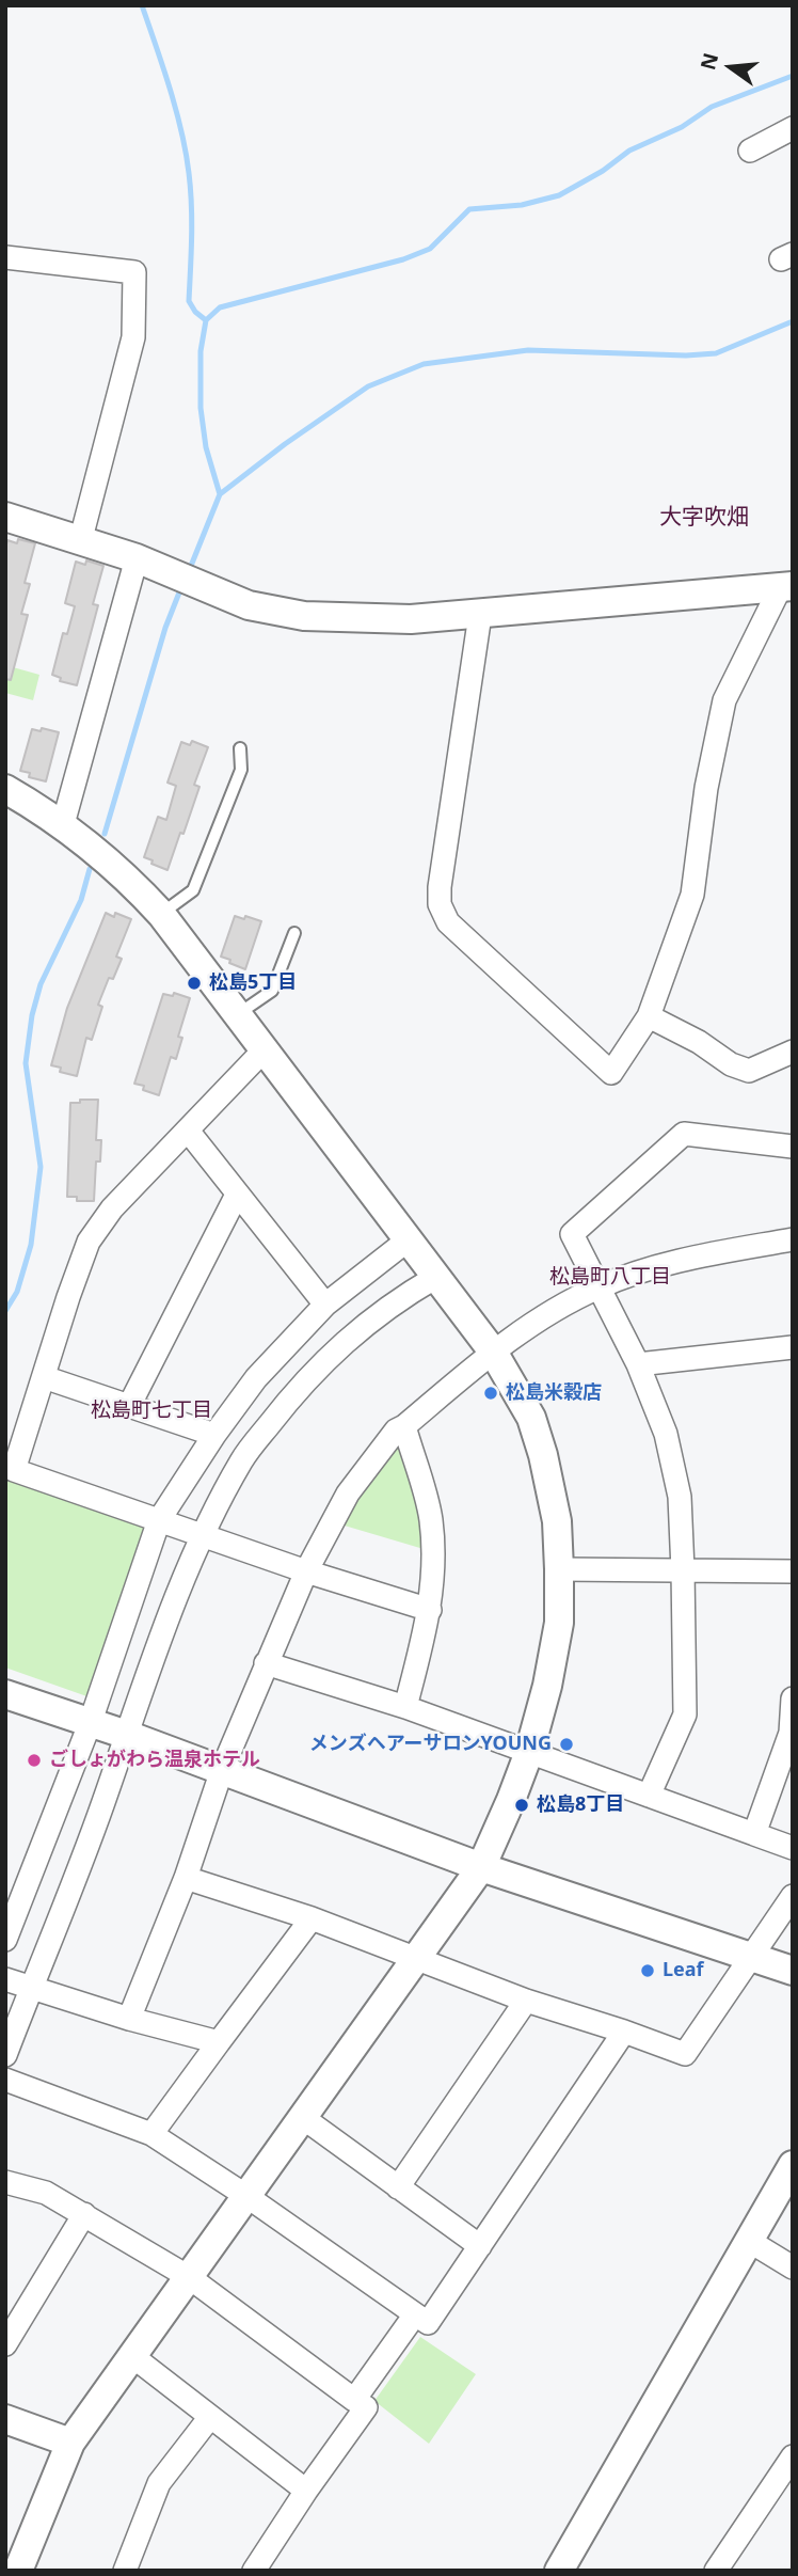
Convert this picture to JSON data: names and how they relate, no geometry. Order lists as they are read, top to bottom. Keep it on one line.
{"districts":["大字吹畑","松島町八丁目","松島町七丁目"],"places":["松島5丁目","松島米穀店","メンズヘアーサロンYOUNG","ごしょがわら温泉ホテル","松島8丁目","Leaf"],"north":"left"}
